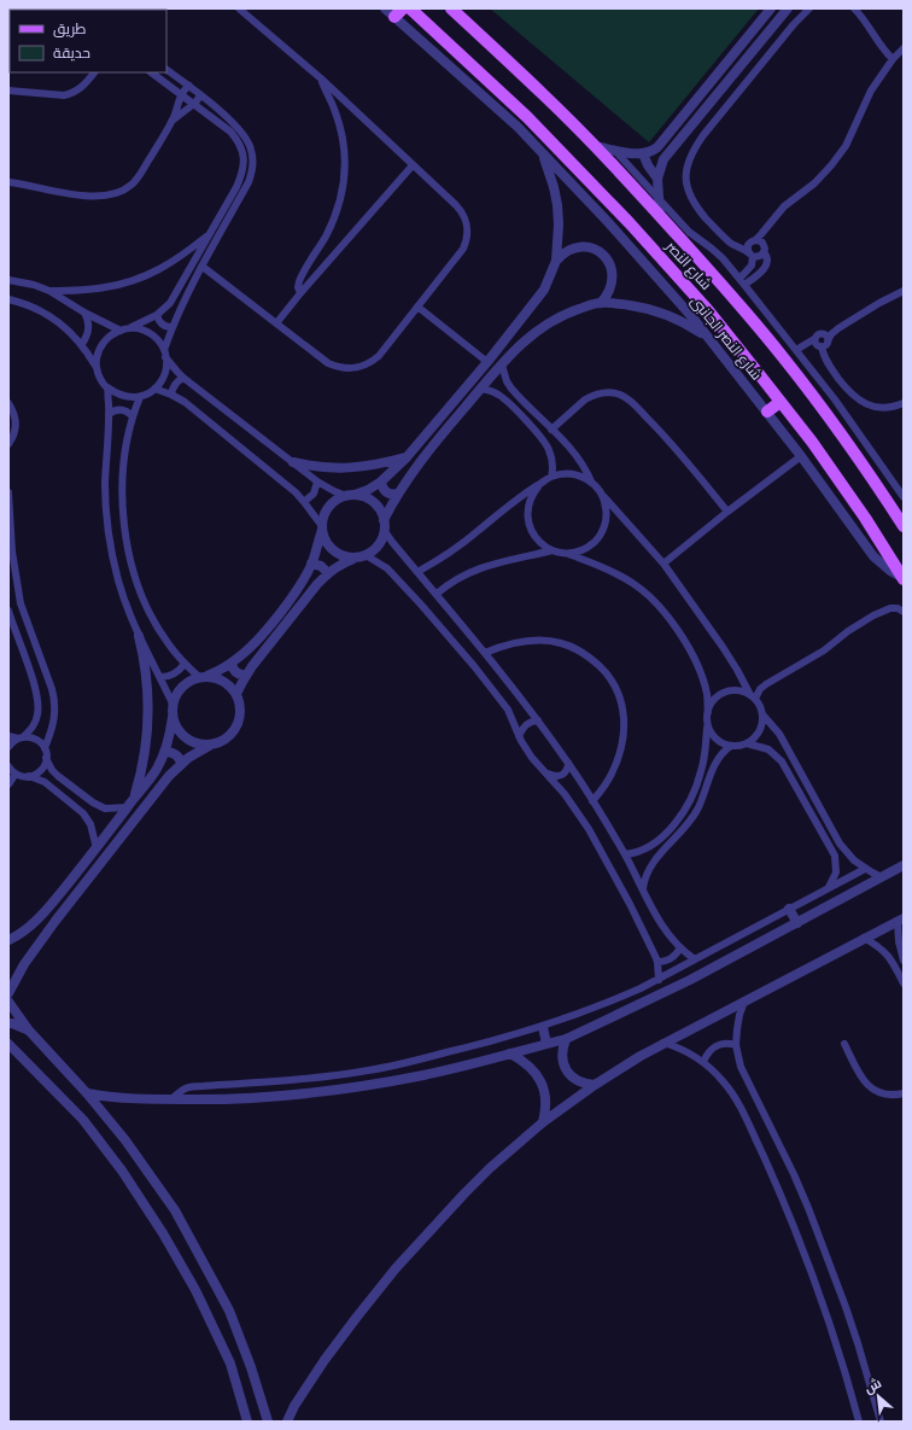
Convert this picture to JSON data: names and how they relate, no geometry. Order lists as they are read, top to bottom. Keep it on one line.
{"streets":{"main road":["شارع النصر"],"street":["شارع النصر الجانبى"]},"crossings":[["شارع النصر","شارع النصر الجانبى"]],"legend":["طريق","حديقة"],"north":"top left"}
